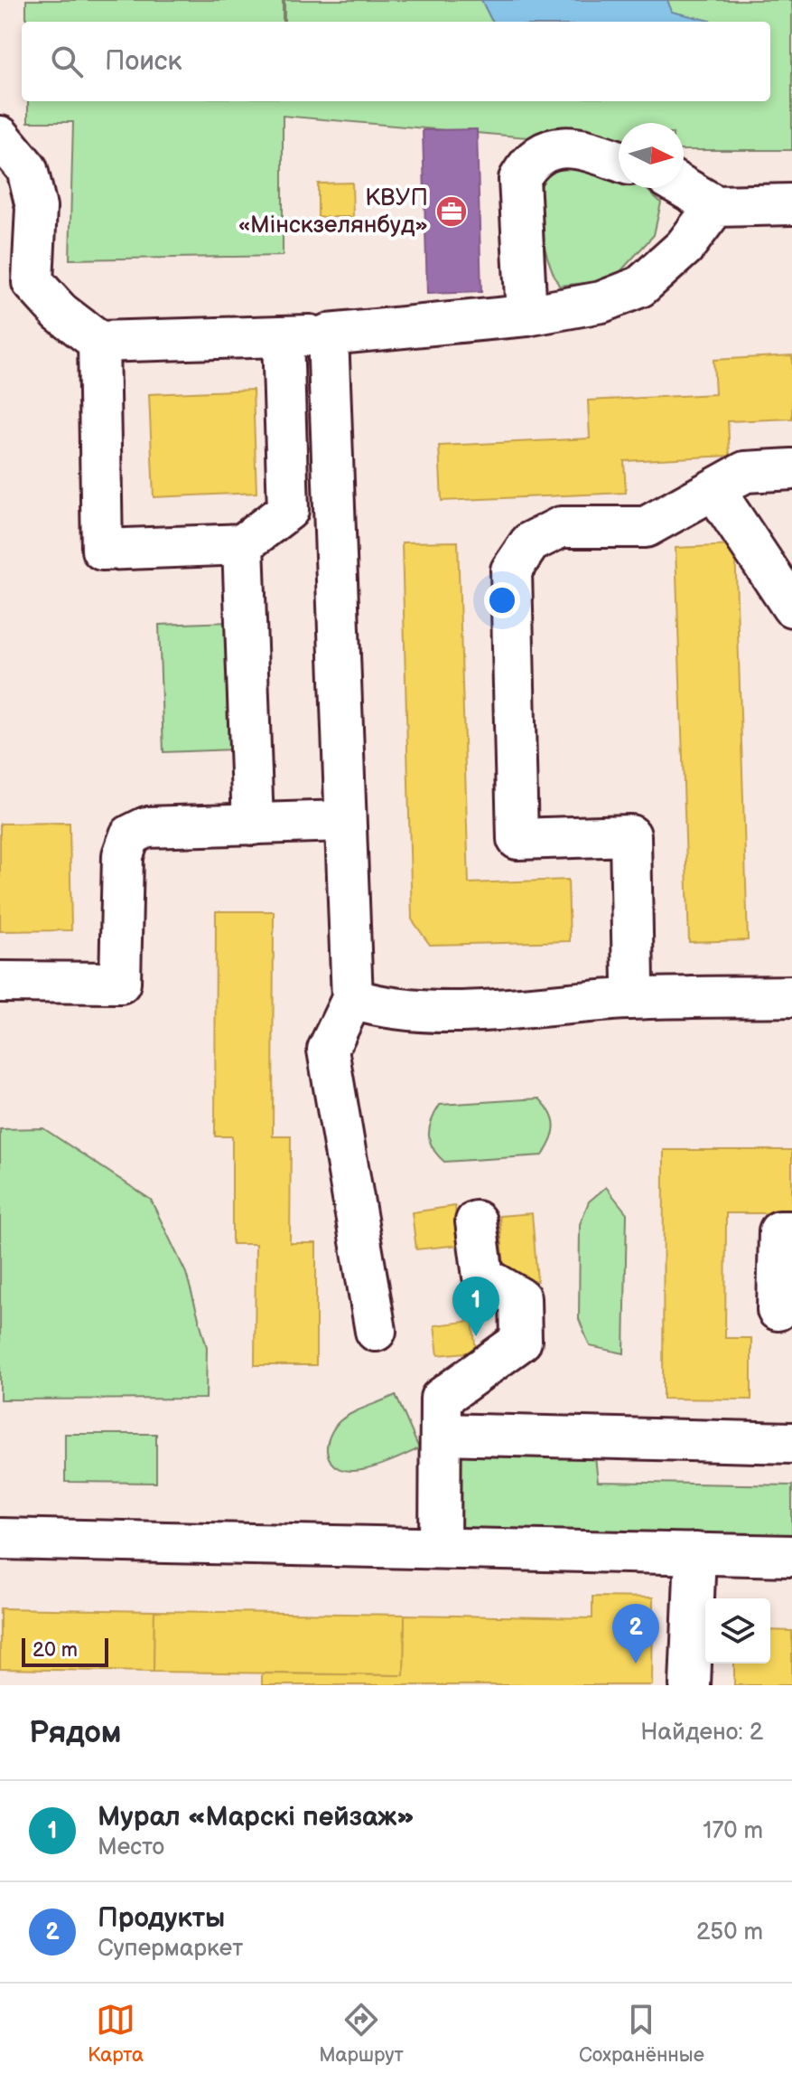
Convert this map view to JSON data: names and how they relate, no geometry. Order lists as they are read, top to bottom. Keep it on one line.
{"places":{"office":["КВУП «Мінскзелянбуд»"]},"scale_bar":"20 m","north":"right","page":{"search":"Поиск","pins":["1","2"],"scale":"20 m","heading":["Рядом","Найдено: 2"],"list":[{"mark":"1","name":"Мурал «Марскі пейзаж»","note":"Место","value":"170 m"},{"mark":"2","name":"Продукты","note":"Супермаркет","value":"250 m"}],"nav":["Карта","Маршрут","Сохранённые"]}}
